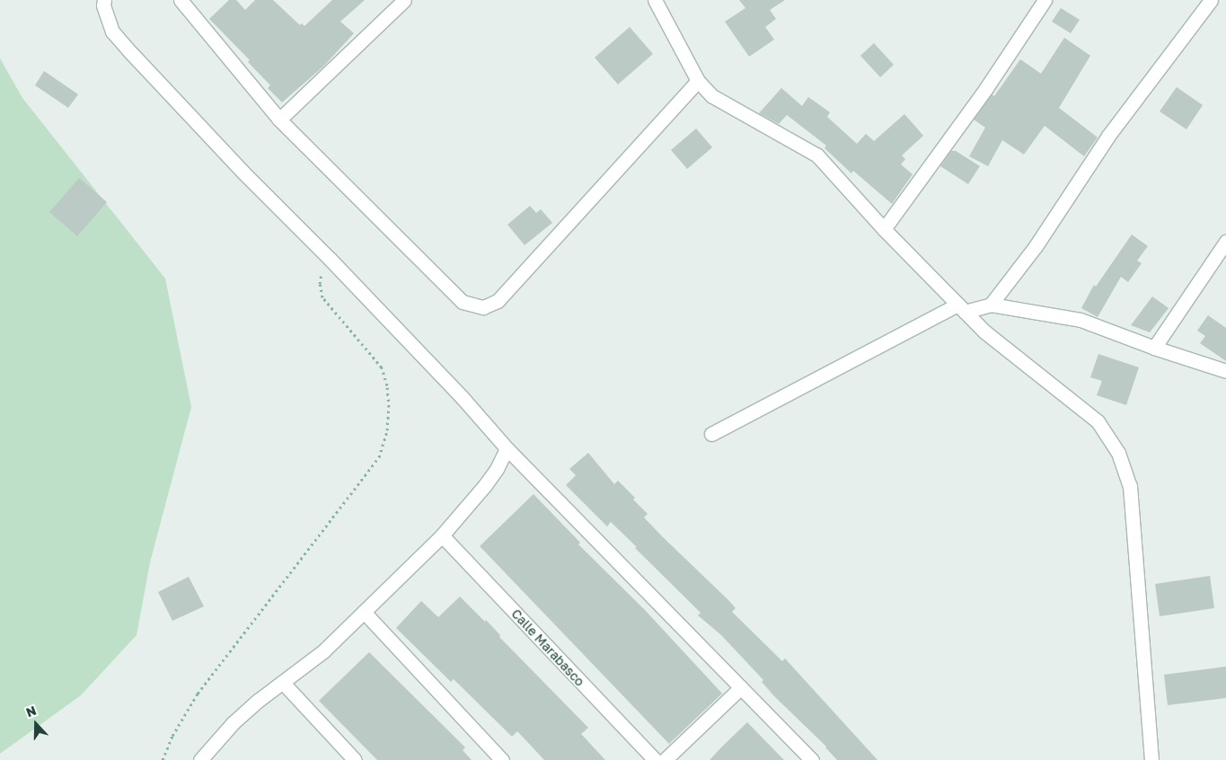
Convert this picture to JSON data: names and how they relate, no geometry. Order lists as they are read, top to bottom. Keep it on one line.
{"streets":{"street":["Calle Marabasco"]},"north":"top"}
